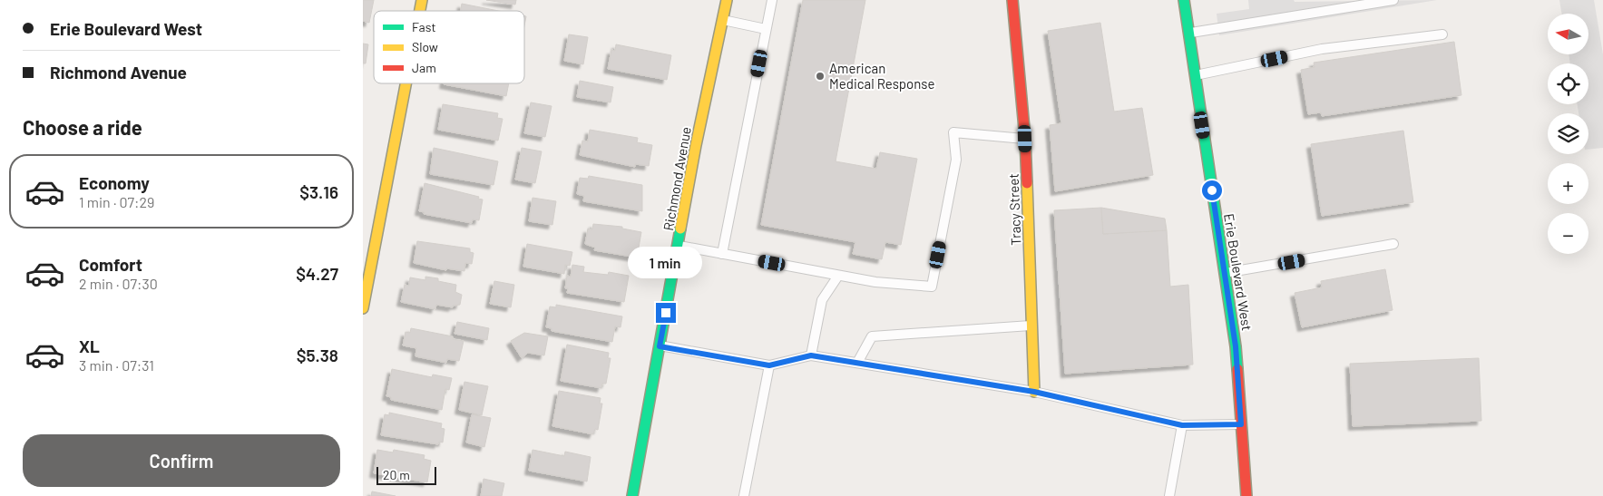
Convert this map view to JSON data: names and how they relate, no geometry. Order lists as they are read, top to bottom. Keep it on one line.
{"streets":{"street":["Richmond Avenue","Tracy Street","Erie Boulevard West"]},"places":["American Medical Response"],"legend":["Fast","Slow","Jam"],"scale_bar":"20 m","north":"left","page":{"banner":["Erie Boulevard West","Richmond Avenue"],"map_buttons":["+","−"],"heading":"Choose a ride","list":[{"name":"Economy","note":"1 min · 07:29","value":"$3.16"},{"name":"Comfort","note":"2 min · 07:30","value":"$4.27"},{"name":"XL","note":"3 min · 07:31","value":"$5.38"}],"bubble":"1 min","buttons":"Confirm","scale":"20 m"}}
